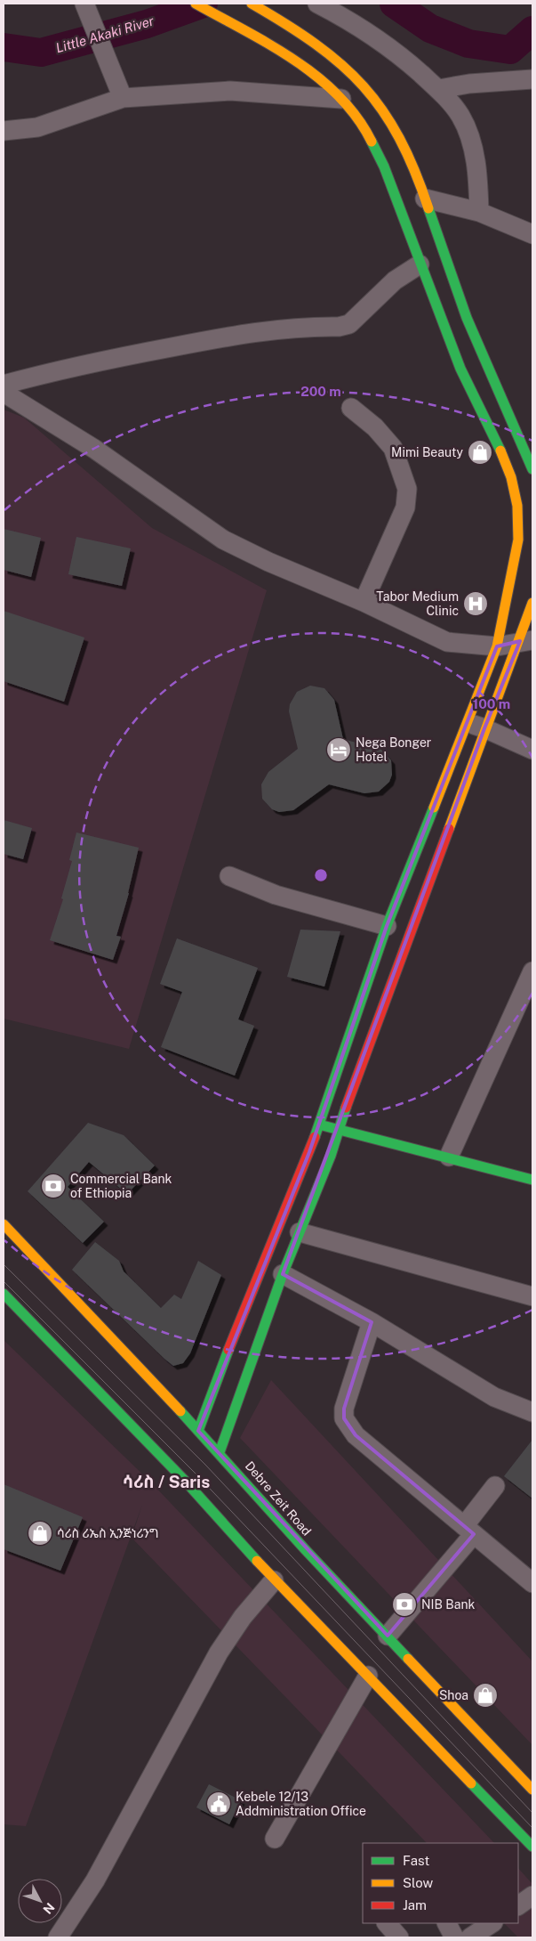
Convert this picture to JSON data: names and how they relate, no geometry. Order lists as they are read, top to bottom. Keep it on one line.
{"streets":{"main road":["Debre Zeit Road"]},"districts":["ሳሪስ / Saris"],"water":["Little Akaki River"],"places":{"shop":["Mimi Beauty","ሳሪስ ሪኤስ ኢንጅነሪንግ","Shoa"],"hospital":["Tabor Medium Clinic"],"hotel":["Nega Bonger Hotel"],"bank":["Commercial Bank of Ethiopia","NIB Bank"],"public building":["Kebele 12/13 Addministration Office"]},"legend":["Fast","Slow","Jam"],"north":"bottom right","rings":["200 m","100 m"]}
